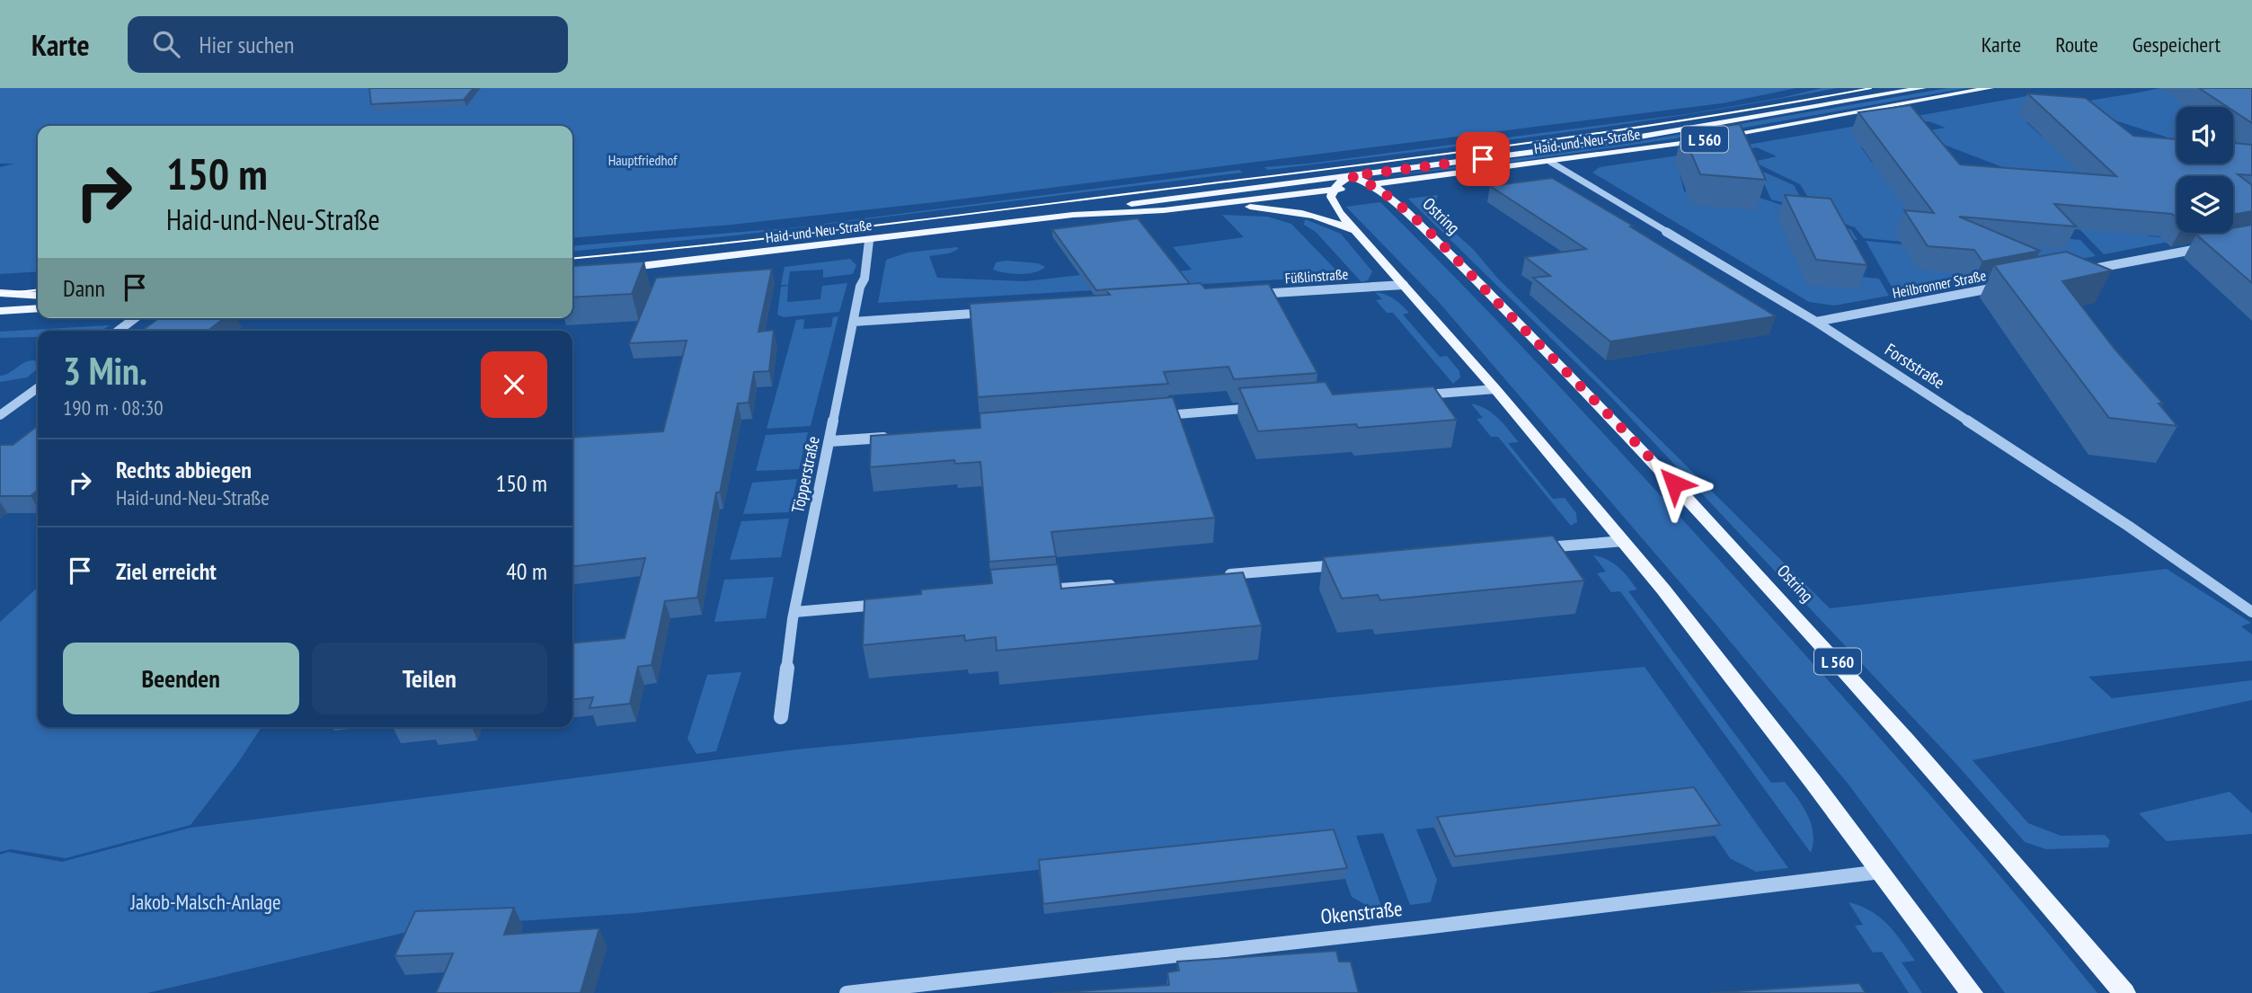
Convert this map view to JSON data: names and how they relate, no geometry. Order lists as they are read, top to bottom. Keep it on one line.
{"streets":{"main road":["L 560","Haid-und-Neu-Straße","Ostring"],"street":["Füßlinstraße","Heilbronner Straße","Forststraße","Töpperstraße","Okenstraße"]},"crossings":[["L 560","Haid-und-Neu-Straße"],["L 560","Ostring"],["Haid-und-Neu-Straße","Ostring"],["Haid-und-Neu-Straße","Forststraße"],["Haid-und-Neu-Straße","Töpperstraße"],["Heilbronner Straße","Forststraße"]],"parks":["Hauptfriedhof","Jakob-Malsch-Anlage"],"page":{"header":"Karte","search":"Hier suchen","nav":["Karte","Route","Gespeichert"],"turn":["150 m","Haid-und-Neu-Straße"],"then":"Dann","heading":["3 Min.","190 m · 08:30"],"list":[{"name":"Rechts abbiegen","note":"Haid-und-Neu-Straße","value":"150 m"},{"name":"Ziel erreicht","value":"40 m"}],"buttons":["Beenden","Teilen"]}}
